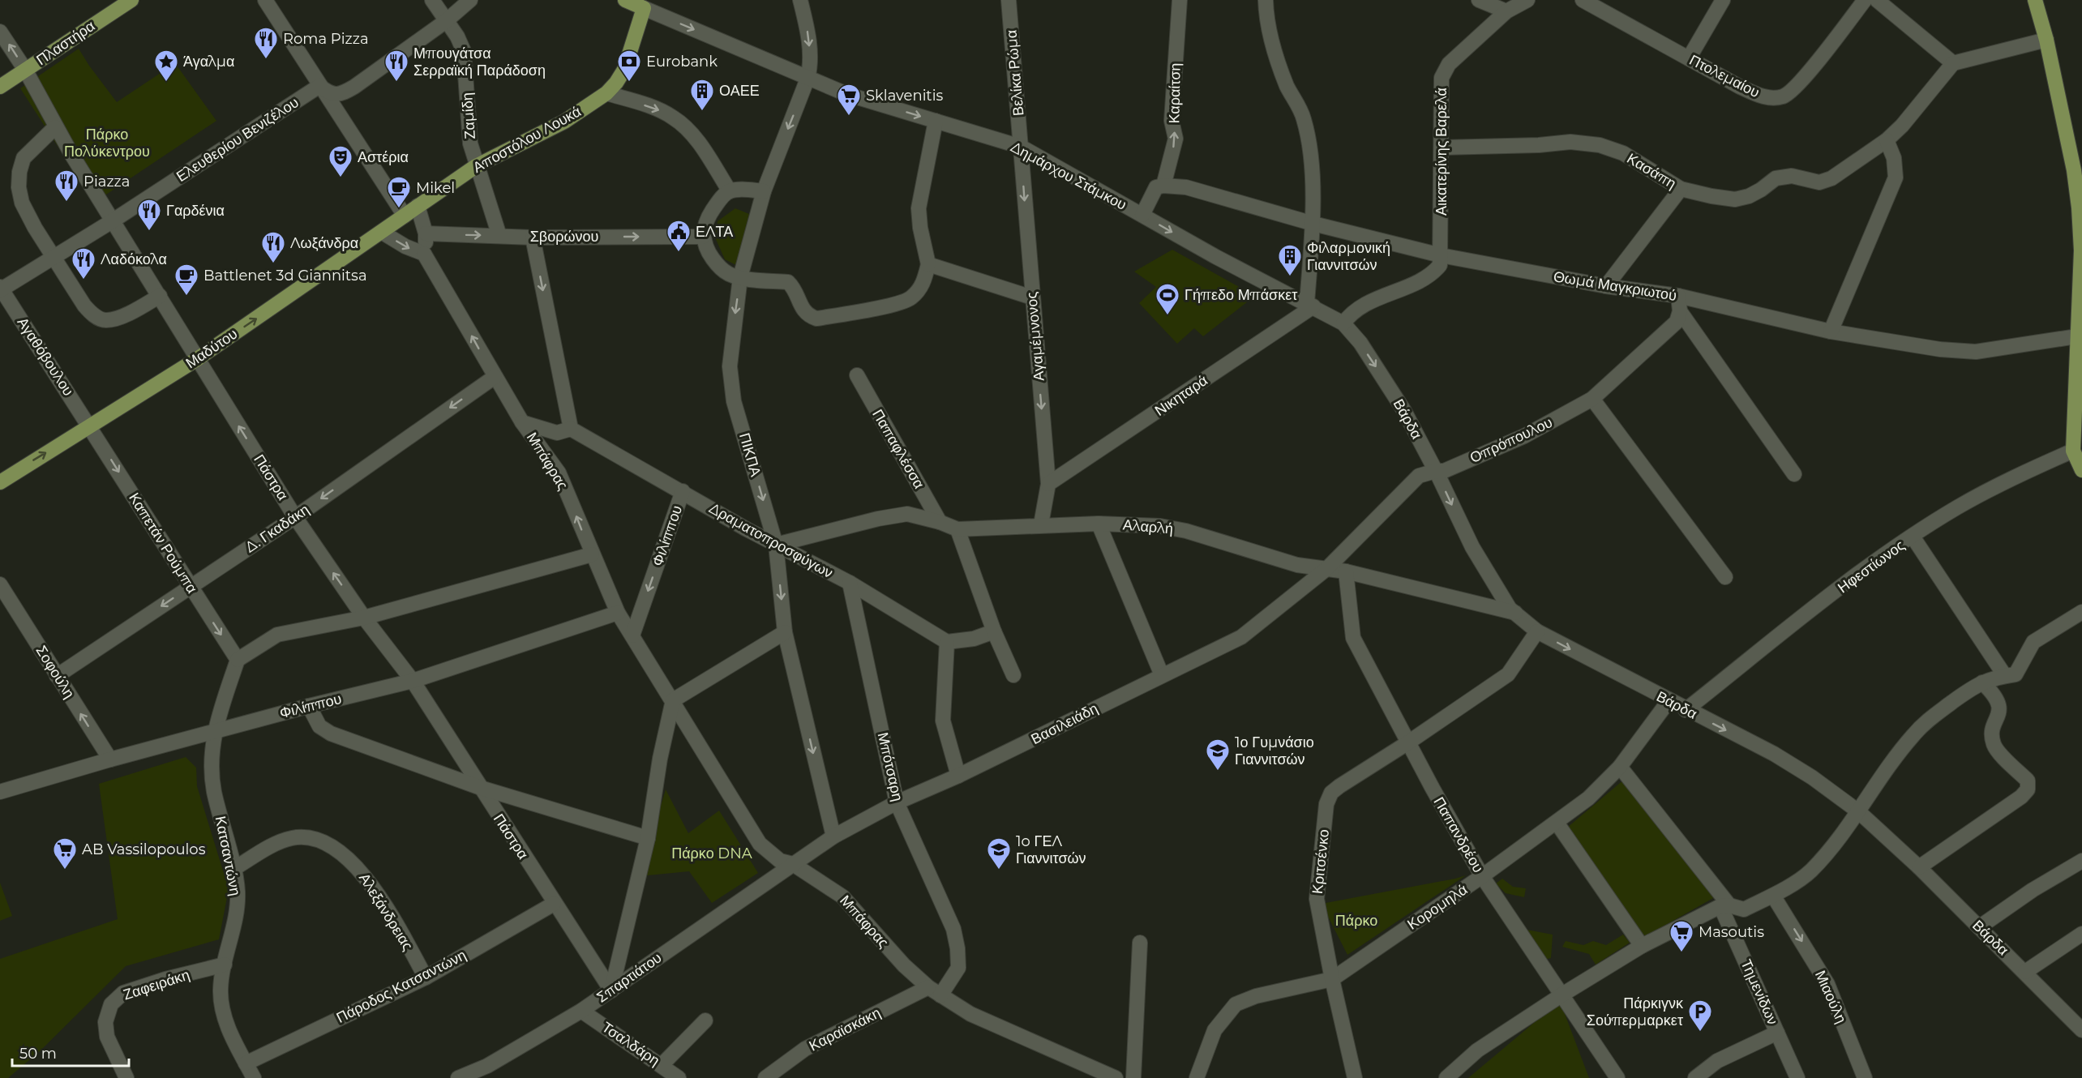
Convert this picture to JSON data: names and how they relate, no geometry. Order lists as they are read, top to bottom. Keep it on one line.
{"streets":{"main road":["Πλαστήρα","Αποστόλου Λουκά","Μαδύτου"],"street":["Βελίκα Ρώμα","Πτολεμαίου","Καραίτση","Ζαμίδη","Ελευθερίου Βενιζέλου","Αικατερίνης Βαρελά","Κασάπη","Δημάρχου Στάμκου","Σβορώνου","Θωμά Μαγκριωτού","Αγαμέμνονος","Αγαθόβουλου","Νικηταρά","Βάρδα","Οπρόπουλου","Παπαφλέσσα","ΠΙΚΠΑ","Μπάφρας","Πάστρα","Αλαρλή","Δ. Γκαδάκη","Φιλίππου","Δραματοπροσφύγων","Καπετάν Ρούμπα","Ηφεστίωνος","Σοφούλη","Βασιλειάδη","Μπότσαρη","Παπανδρέου","Κατσαντώνη","Κριτσένκο","Κορομηλά","Αλεξάνδρειας","Σπαρτιάτου","Ζαφειράκη","Πάροδος Κατσαντώνη","Τημενίδων","Μιαούλη","Καραϊσκάκη","Τσαλδάρη"]},"crossings":[["Πλαστήρα","Πάστρα"],["Βελίκα Ρώμα","Δημάρχου Στάμκου"],["Βελίκα Ρώμα","Αγαμέμνονος"],["Καραίτση","Δημάρχου Στάμκου"],["Καραίτση","Θωμά Μαγκριωτού"],["Ζαμίδη","Αποστόλου Λουκά"],["Ζαμίδη","Σβορώνου"],["Ελευθερίου Βενιζέλου","Αγαθόβουλου"],["Ελευθερίου Βενιζέλου","Πάστρα"],["Αποστόλου Λουκά","Δημάρχου Στάμκου"],["Αποστόλου Λουκά","Μαδύτου"],["Αικατερίνης Βαρελά","Κασάπη"],["Αικατερίνης Βαρελά","Θωμά Μαγκριωτού"],["Δημάρχου Στάμκου","Αγαμέμνονος"],["Δημάρχου Στάμκου","Νικηταρά"],["Δημάρχου Στάμκου","Βάρδα"],["Δημάρχου Στάμκου","ΠΙΚΠΑ"],["Θωμά Μαγκριωτού","Οπρόπουλου"],["Αγαμέμνονος","Νικηταρά"],["Αγαμέμνονος","Αλαρλή"],["Μαδύτου","Αγαθόβουλου"],["Μαδύτου","Πάστρα"],["Μαδύτου","Καπετάν Ρούμπα"],["Αγαθόβουλου","Καπετάν Ρούμπα"],["Βάρδα","Οπρόπουλου"],["Βάρδα","Αλαρλή"],["Βάρδα","Ηφεστίωνος"],["Βάρδα","Κριτσένκο"],["Βάρδα","Κορομηλά"],["Οπρόπουλου","Αλαρλή"],["Οπρόπουλου","Βασιλειάδη"],["Παπαφλέσσα","Αλαρλή"],["ΠΙΚΠΑ","Αλαρλή"],["ΠΙΚΠΑ","Δραματοπροσφύγων"],["ΠΙΚΠΑ","Βασιλειάδη"],["Μπάφρας","Δ. Γκαδάκη"],["Μπάφρας","Φιλίππου"],["Μπάφρας","Βασιλειάδη"],["Μπάφρας","Μπότσαρη"],["Μπάφρας","Σπαρτιάτου"],["Μπάφρας","Καραϊσκάκη"],["Πάστρα","Δ. Γκαδάκη"],["Πάστρα","Φιλίππου"],["Πάστρα","Σπαρτιάτου"],["Πάστρα","Πάροδος Κατσαντώνη"],["Αλαρλή","Δραματοπροσφύγων"],["Αλαρλή","Βασιλειάδη"],["Αλαρλή","Παπανδρέου"],["Δ. Γκαδάκη","Καπετάν Ρούμπα"],["Δ. Γκαδάκη","Σοφούλη"],["Φιλίππου","Δραματοπροσφύγων"],["Φιλίππου","Σοφούλη"],["Φιλίππου","Κατσαντώνη"],["Δραματοπροσφύγων","Μπότσαρη"],["Καπετάν Ρούμπα","Κατσαντώνη"],["Βασιλειάδη","Μπότσαρη"],["Βασιλειάδη","Σπαρτιάτου"],["Μπότσαρη","Καραϊσκάκη"],["Παπανδρέου","Κριτσένκο"],["Παπανδρέου","Κορομηλά"],["Κατσαντώνη","Αλεξάνδρειας"],["Κατσαντώνη","Ζαφειράκη"],["Κατσαντώνη","Πάροδος Κατσαντώνη"],["Κριτσένκο","Κορομηλά"],["Κορομηλά","Τημενίδων"],["Αλεξάνδρειας","Πάροδος Κατσαντώνη"],["Σπαρτιάτου","Τσαλδάρη"]],"one_way":["Σβορώνου","Μαδύτου","Βάρδα","ΠΙΚΠΑ","Δ. Γκαδάκη","Καπετάν Ρούμπα","Σοφούλη","Μιαούλη"],"parks":["Πάρκο Πολύκεντρου","Πάρκο DNA","Πάρκο"],"places":{"restaurant":["Roma Pizza","Μπουγάτσα Σερραϊκή Παράδοση","Piazza","Γαρδένια","Λωξάνδρα","Λαδόκολα"],"place":["Άγαλμα"],"bank":["Eurobank"],"building":["ΟΑΕΕ","Φιλαρμονική Γιαννιτσών"],"supermarket":["Sklavenitis","AB Vassilopoulos","Masoutis"],"theatre":["Αστέρια"],"cafe":["Mikel","Battlenet 3d Giannitsa"],"public building":["ΕΛΤΑ"],"sports":["Γήπεδο Μπάσκετ"],"school or university":["1ο Γυμνάσιο Γιαννιτσών","1o ΓΕΛ Γιαννιτσών"],"parking":["Πάρκιγνκ Σούπερμαρκετ"]},"scale_bar":"50 m"}
